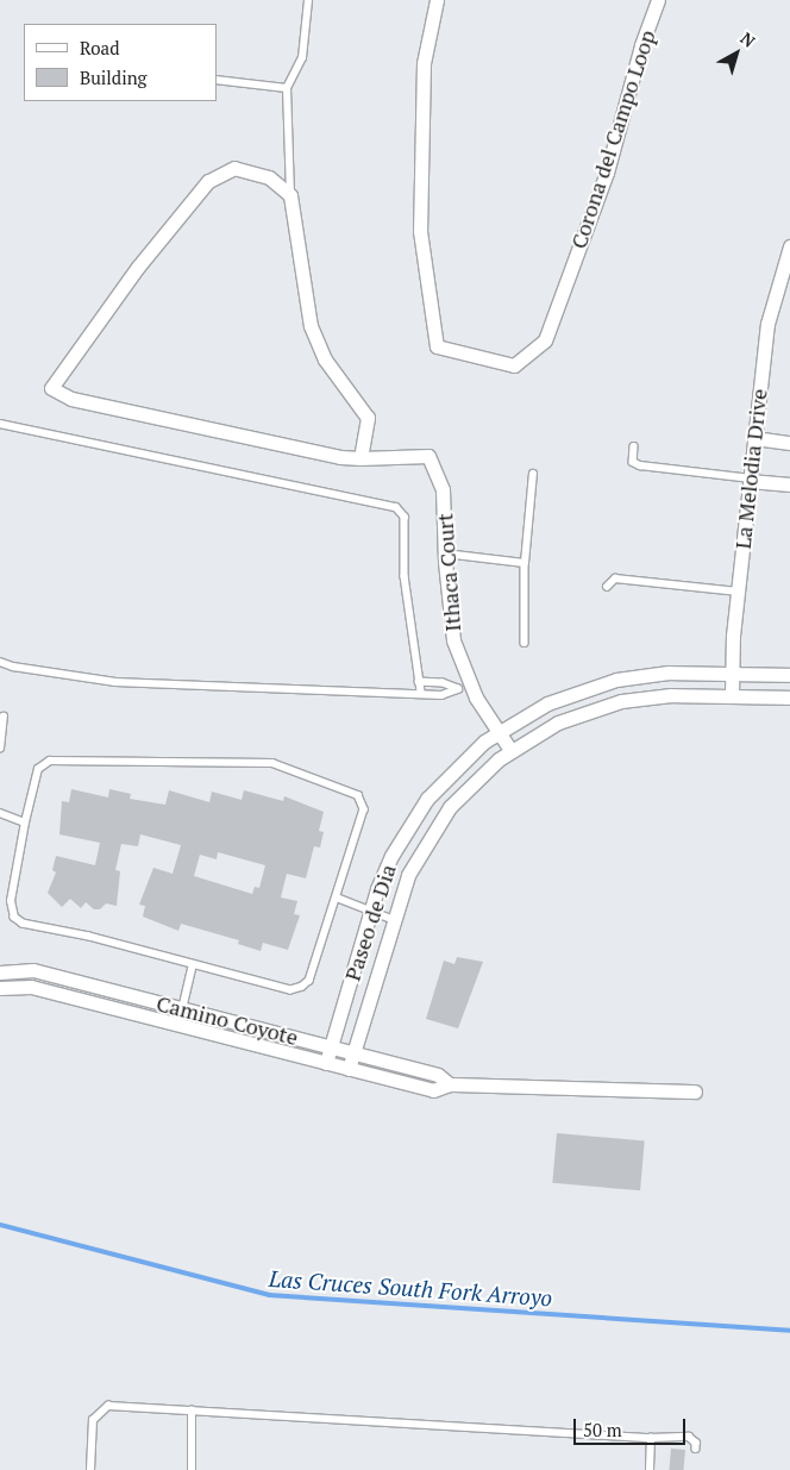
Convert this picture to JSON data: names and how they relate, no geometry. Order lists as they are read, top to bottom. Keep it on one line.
{"streets":{"street":["Corona del Campo Loop","La Melodia Drive","Ithaca Court","Paseo de Dia","Camino Coyote"]},"crossings":[["La Melodia Drive","Paseo de Dia"],["Ithaca Court","Paseo de Dia"],["Paseo de Dia","Camino Coyote"]],"water":["Las Cruces South Fork Arroyo"],"legend":["Road","Building"],"scale_bar":"50 m","north":"top right"}
